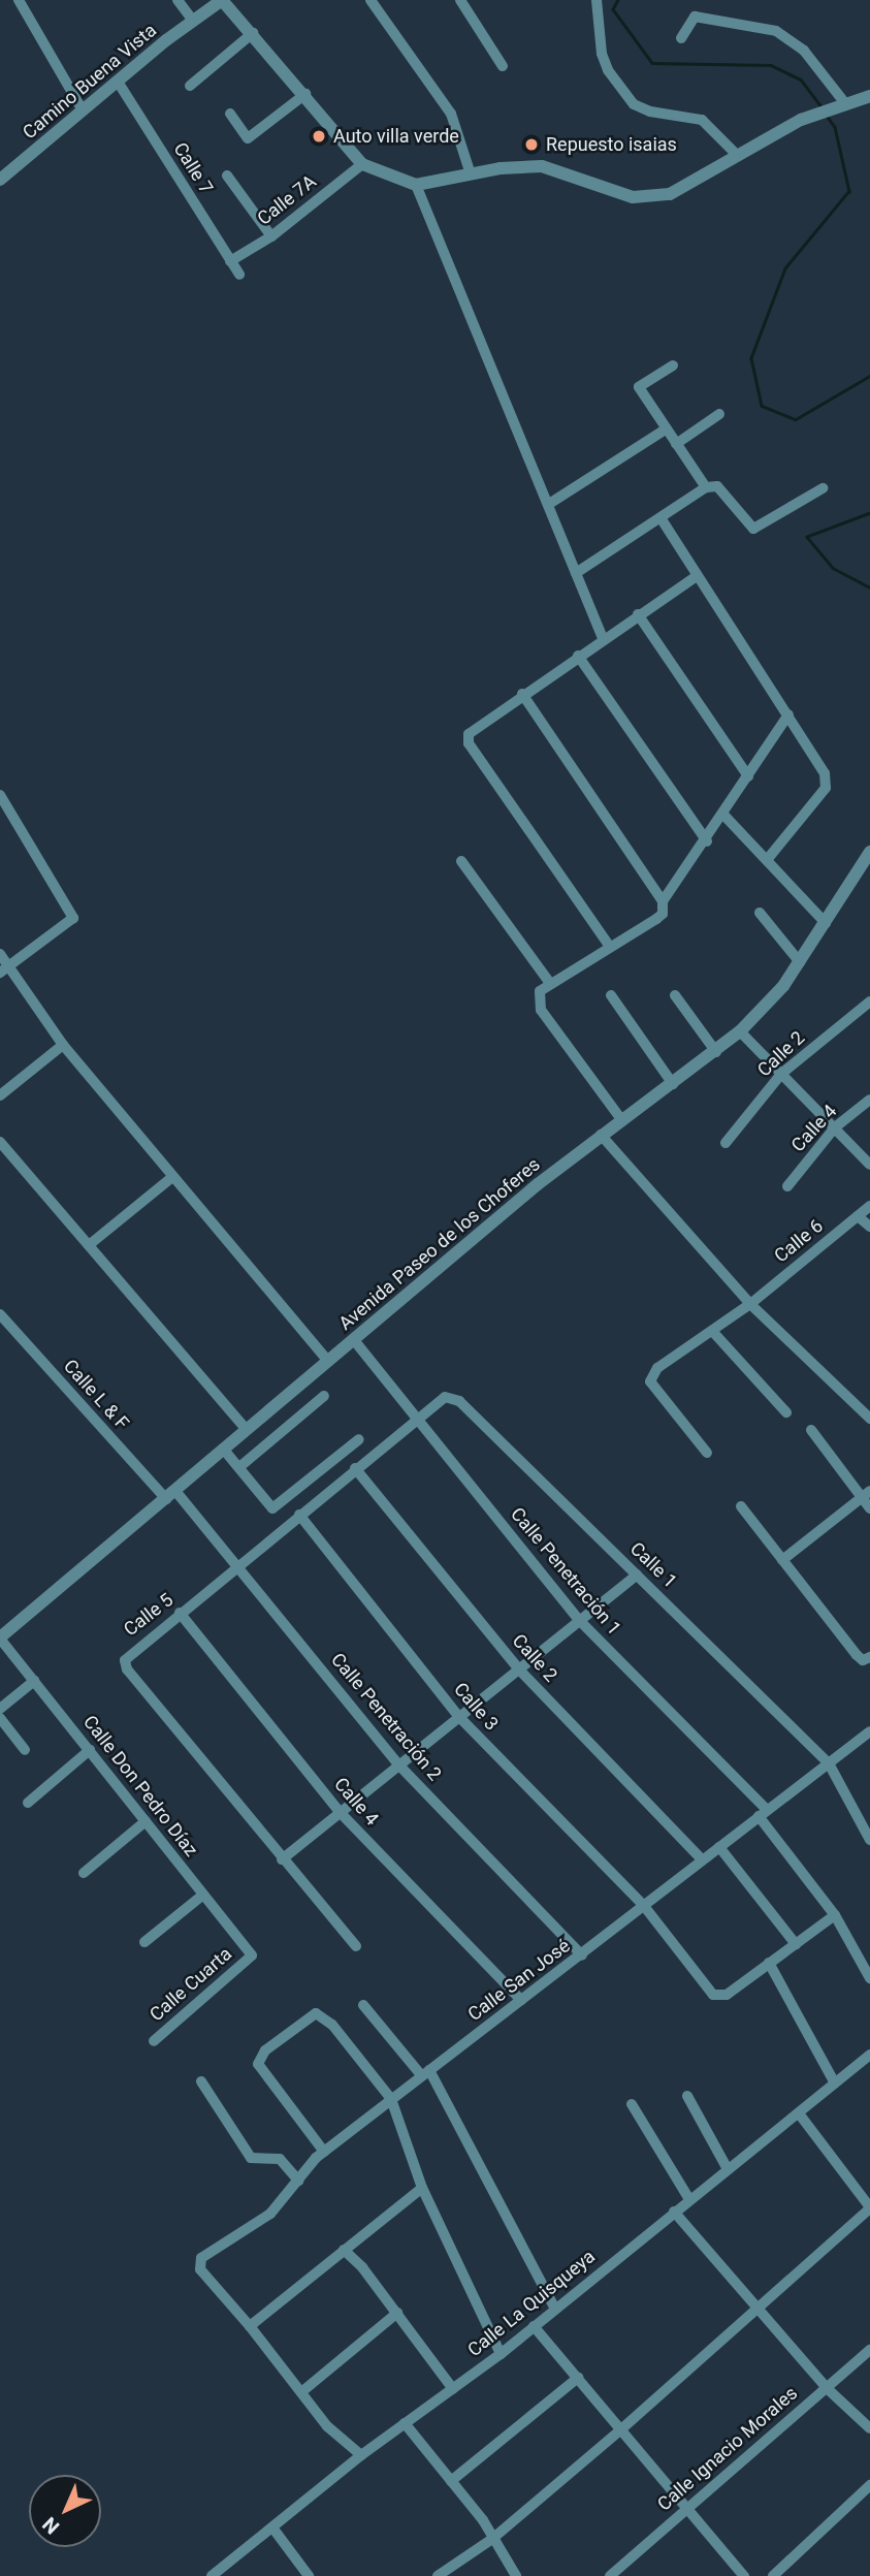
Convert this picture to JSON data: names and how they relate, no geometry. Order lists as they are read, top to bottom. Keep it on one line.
{"streets":{"street":["Camino Buena Vista","Calle 7","Calle 7A","Calle 2","Calle 4","Calle 6","Avenida Paseo de los Choferes","Calle L & F","Calle 1","Calle Penetración 1","Calle 5","Calle 3","Calle Penetración 2","Calle Don Pedro Díaz","Calle San José","Calle Cuarta","Calle La Quisqueya","Calle Ignacio Morales"]},"crossings":[["Camino Buena Vista","Calle 7"],["Camino Buena Vista","Calle 7A"],["Calle 7","Calle 7A"],["Calle 2","Calle 5"],["Calle 2","Calle San José"],["Calle 4","Calle 5"],["Calle 4","Calle San José"],["Avenida Paseo de los Choferes","Calle L & F"],["Avenida Paseo de los Choferes","Calle Penetración 1"],["Avenida Paseo de los Choferes","Calle Penetración 2"],["Avenida Paseo de los Choferes","Calle Don Pedro Díaz"],["Calle L & F","Calle Penetración 2"],["Calle 1","Calle 5"],["Calle 1","Calle San José"],["Calle Penetración 1","Calle 5"],["Calle Penetración 1","Calle San José"],["Calle 5","Calle 3"],["Calle 5","Calle Penetración 2"],["Calle 3","Calle San José"],["Calle Penetración 2","Calle San José"],["Calle Don Pedro Díaz","Calle Cuarta"]],"places":["Auto villa verde","Repuesto isaias"],"north":"bottom left"}
